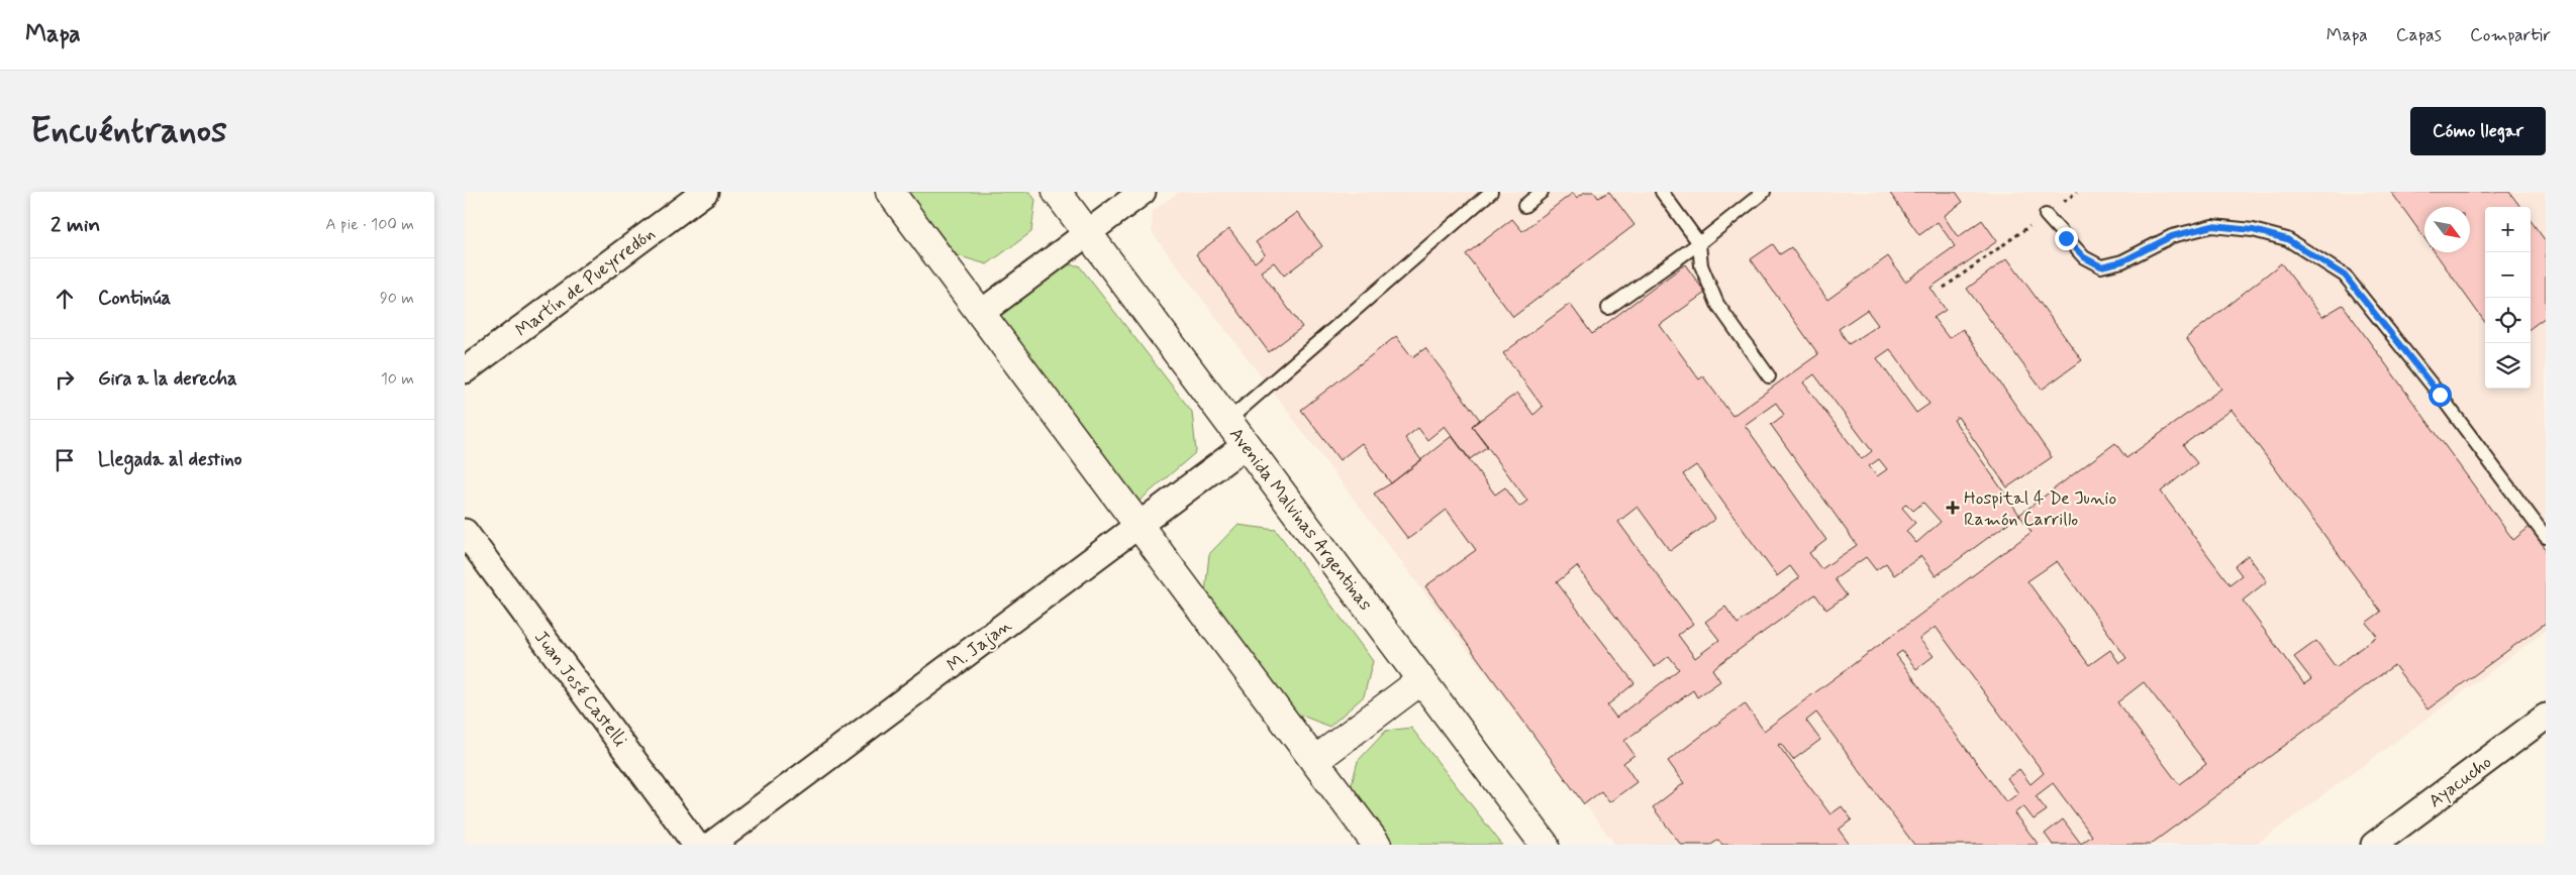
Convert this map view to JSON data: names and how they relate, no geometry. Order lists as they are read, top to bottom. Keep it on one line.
{"streets":{"main road":["Avenida Malvinas Argentinas"],"street":["Martín de Pueyrredón","M. Jajan","Juan José Castelli","Ayacucho"]},"crossings":[["Avenida Malvinas Argentinas","M. Jajan"]],"places":{"health":["Hospital 4 De Junio Ramón Carrillo"]},"north":"bottom right","page":{"header":"Mapa","nav":["Mapa","Capas","Compartir"],"buttons":"Cómo llegar","title":"Encuéntranos","heading":["2 min","A pie · 100 m"],"map_buttons":["+","−"],"list":[["Continúa","90 m"],["Gira a la derecha","10 m"],"Llegada al destino"]}}
